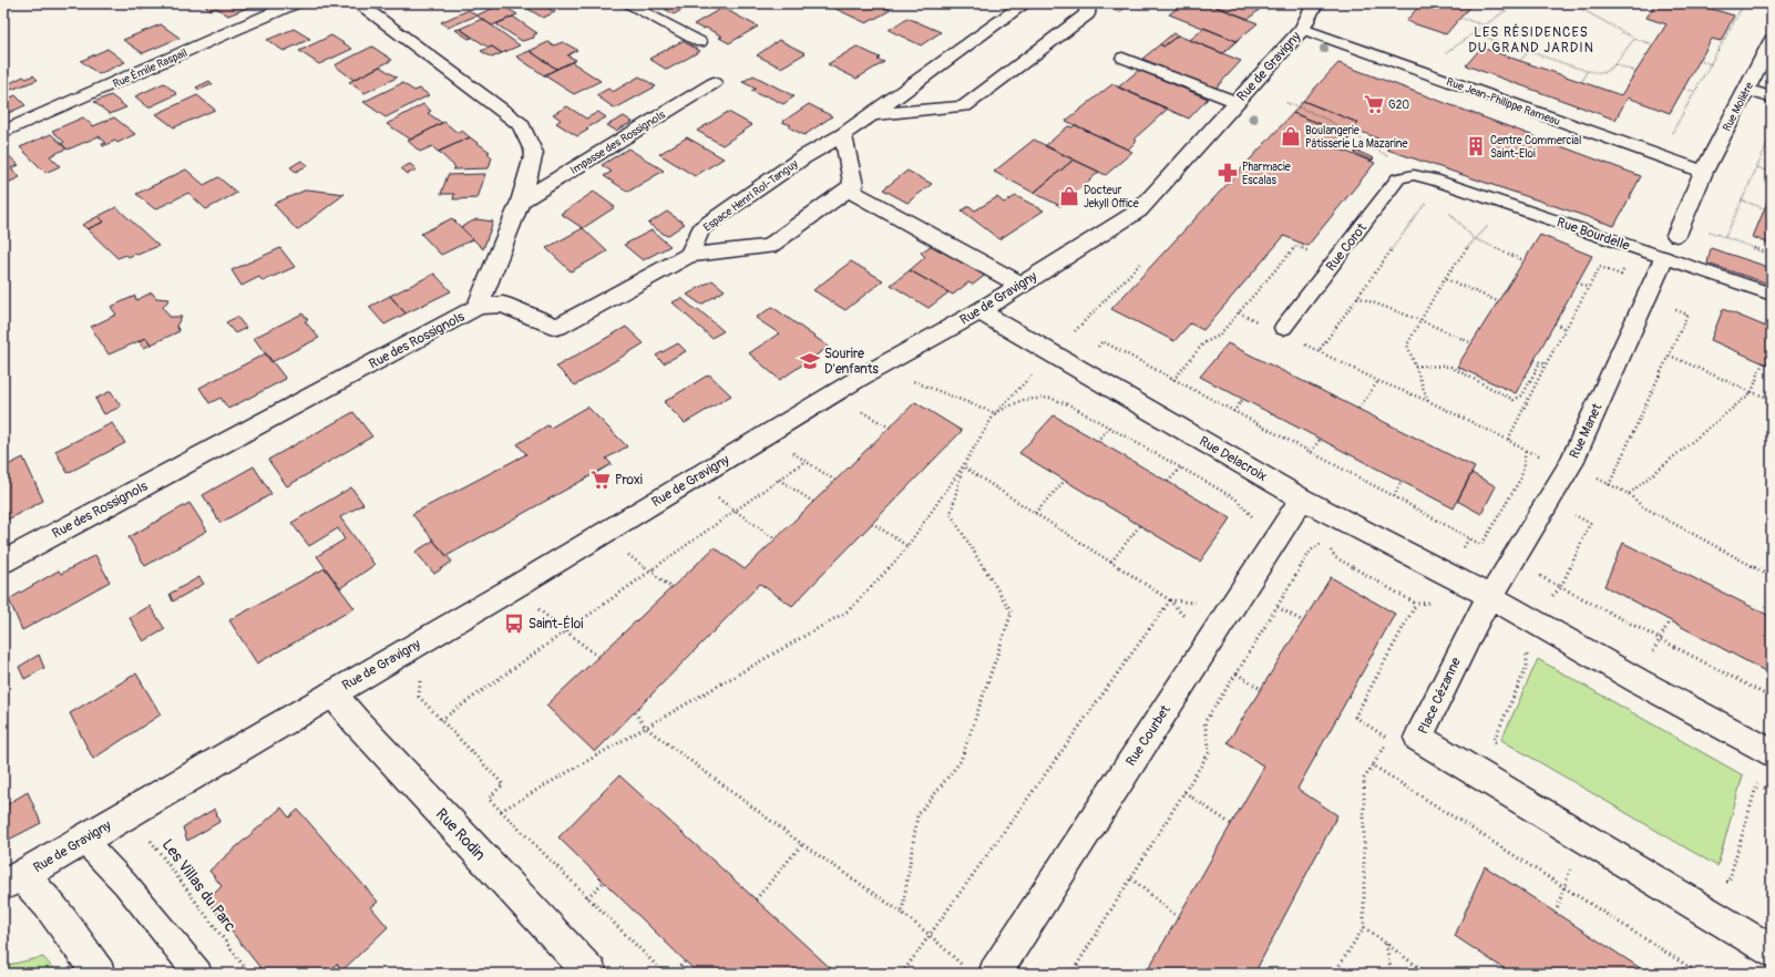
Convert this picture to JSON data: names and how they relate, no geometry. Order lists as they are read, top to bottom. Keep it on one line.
{"streets":{"street":["Rue de Gravigny","Rue Émile Raspail","Rue Jean-Philippe Rameau","Rue Molière","Impasse des Rossignols","Espace Henri Rol-Tanguy","Rue des Rossignols","Rue Manet","Rue Delacroix","Place Cézanne","Rue Courbet","Rue Rodin"],"lane":["Rue Bourdelle","Rue Corot"],"path":["Les Villas du Parc"]},"crossings":[["Rue de Gravigny","Rue Jean-Philippe Rameau"],["Rue de Gravigny","Rue Delacroix"],["Rue de Gravigny","Rue Rodin"],["Rue de Gravigny","Les Villas du Parc"],["Rue Jean-Philippe Rameau","Rue Molière"],["Impasse des Rossignols","Rue des Rossignols"],["Rue Bourdelle","Rue Corot"],["Rue Bourdelle","Rue Manet"],["Rue Manet","Rue Delacroix"],["Rue Manet","Place Cézanne"],["Rue Delacroix","Place Cézanne"],["Rue Delacroix","Rue Courbet"]],"districts":["LES RÉSIDENCES DU GRAND JARDIN"],"places":{"supermarket":["G20","Proxi"],"shop":["Boulangerie Pâtisserie La Mazarine","Docteur Jekyll Office"],"building":["Centre Commercial Saint-Eloi"],"pharmacy":["Pharmacie Escalas"],"school or university":["Sourire D'enfants"],"bus stop":["Saint-Éloi"]}}
